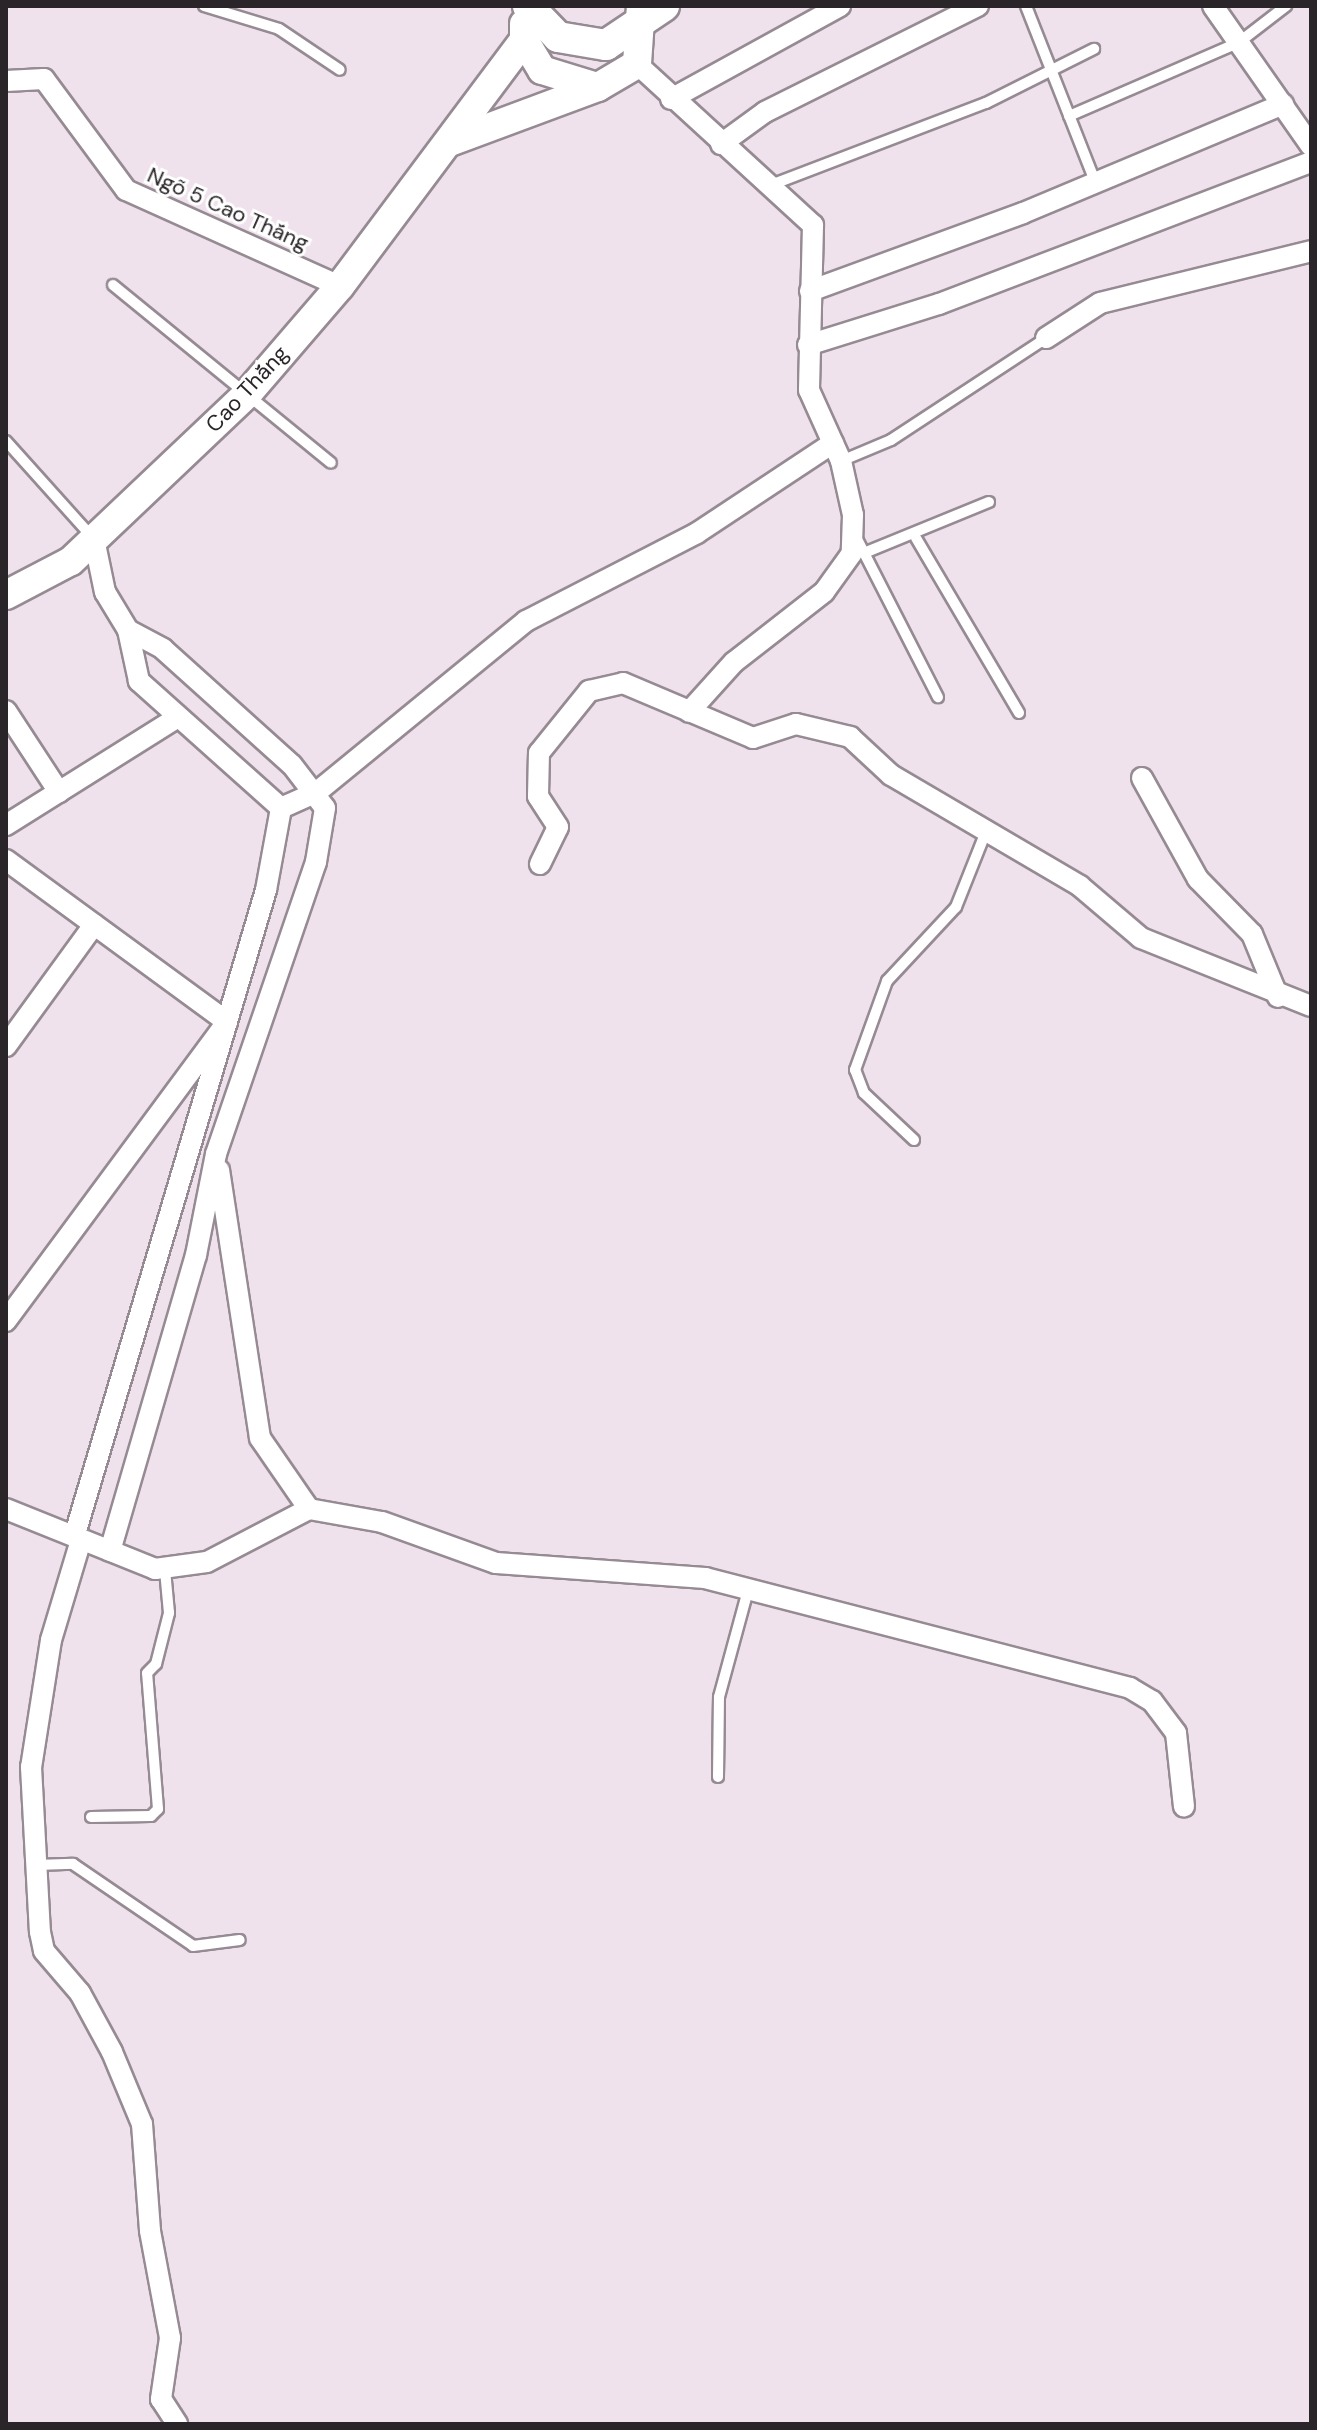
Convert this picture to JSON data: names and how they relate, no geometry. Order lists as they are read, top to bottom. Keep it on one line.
{"streets":{"main road":["Cao Thắng"],"street":["Ngõ 5 Cao Thắng"]},"crossings":[["Ngõ 5 Cao Thắng","Cao Thắng"]]}
